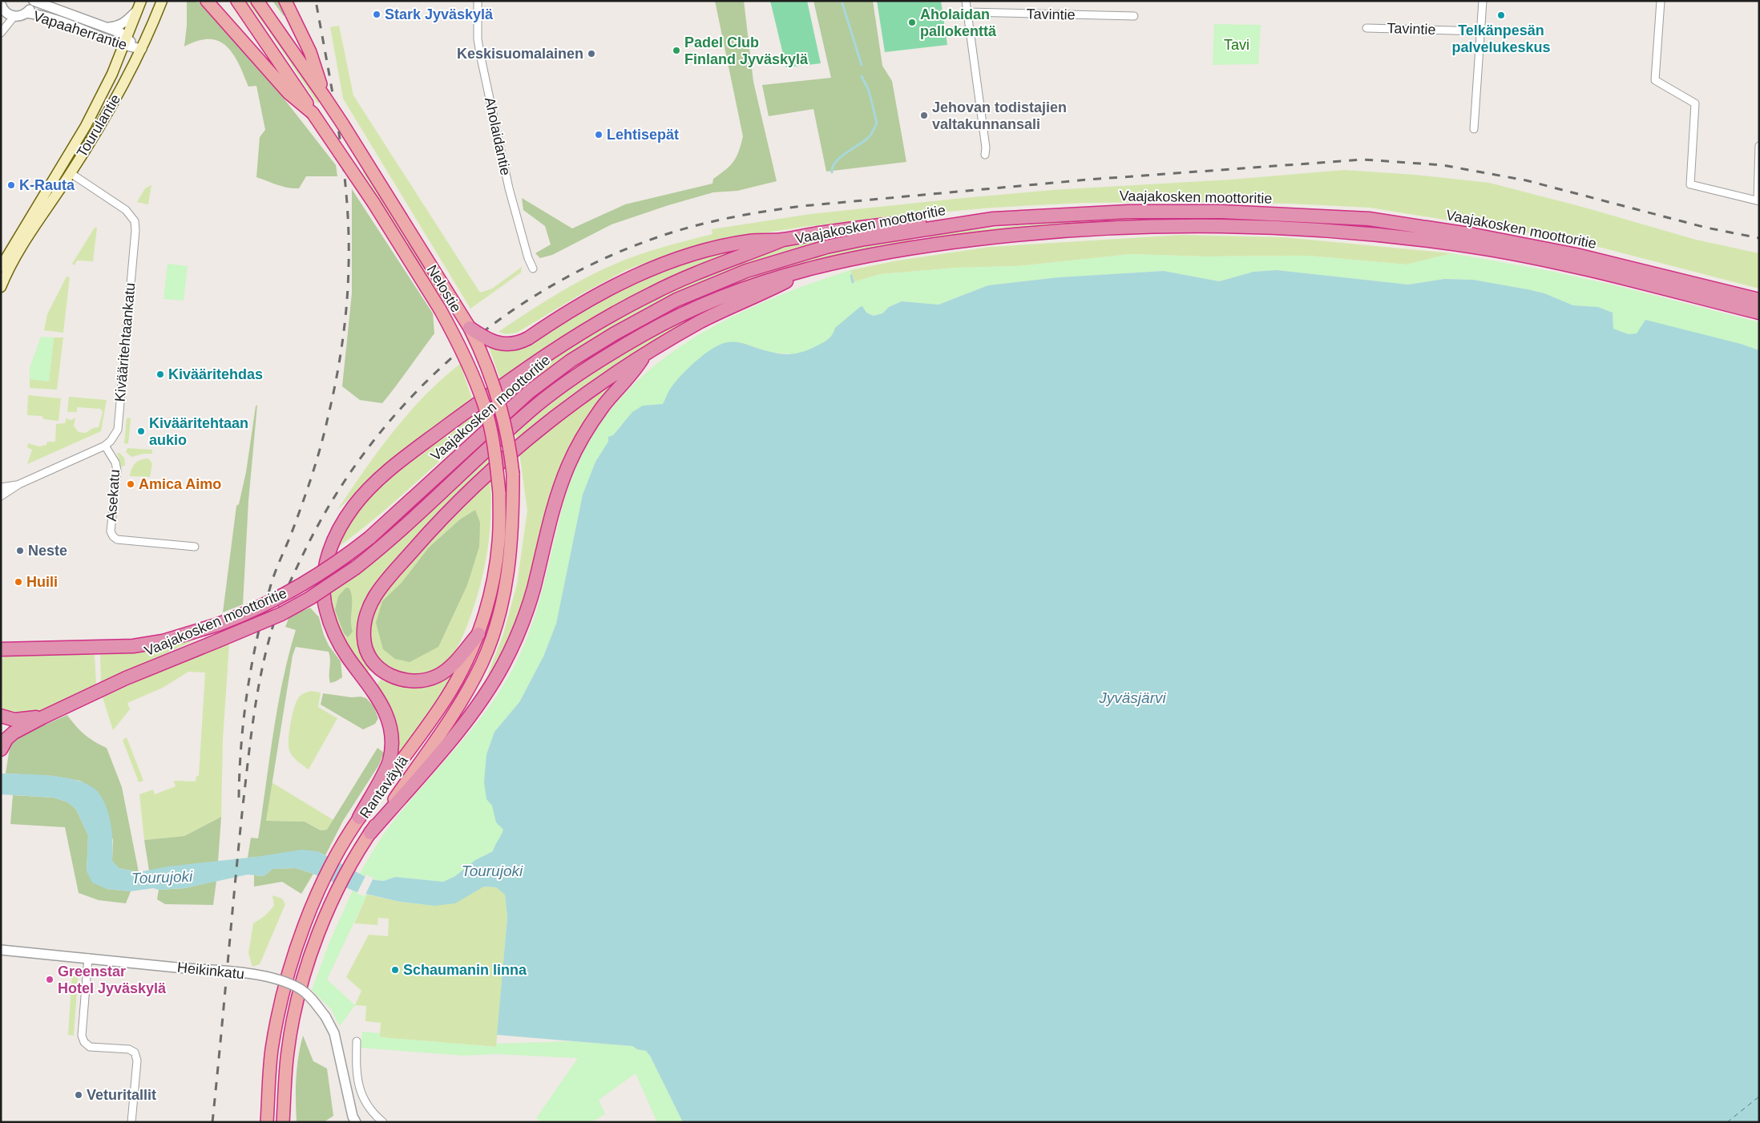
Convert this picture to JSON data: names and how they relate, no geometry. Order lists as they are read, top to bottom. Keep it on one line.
{"streets":{"highway":["Vaajakosken moottoritie","Nelostie","Rantaväylä"],"main road":["Tourulantie"],"street":["Tavintie","Vapaaherrantie","Aholaidantie","Kivääritehtaankatu","Asekatu","Heikinkatu"]},"crossings":[["Vapaaherrantie","Tourulantie"],["Tourulantie","Kivääritehtaankatu"],["Nelostie","Rantaväylä"],["Kivääritehtaankatu","Asekatu"]],"water":["Jyväsjärvi","Tourujoki"],"parks":["Tavi"],"places":["Stark Jyväskylä","Telkänpesän palvelukeskus","Aholaidan pallokenttä","Padel Club Finland Jyväskylä","Keskisuomalainen","Jehovan todistajien valtakunnansali","Lehtisepät","K-Rauta","Kivääritehdas","Kivääritehtaan aukio","Amica Aimo","Neste","Huili","Schaumanin linna","Greenstar Hotel Jyväskylä","Veturitallit"]}
